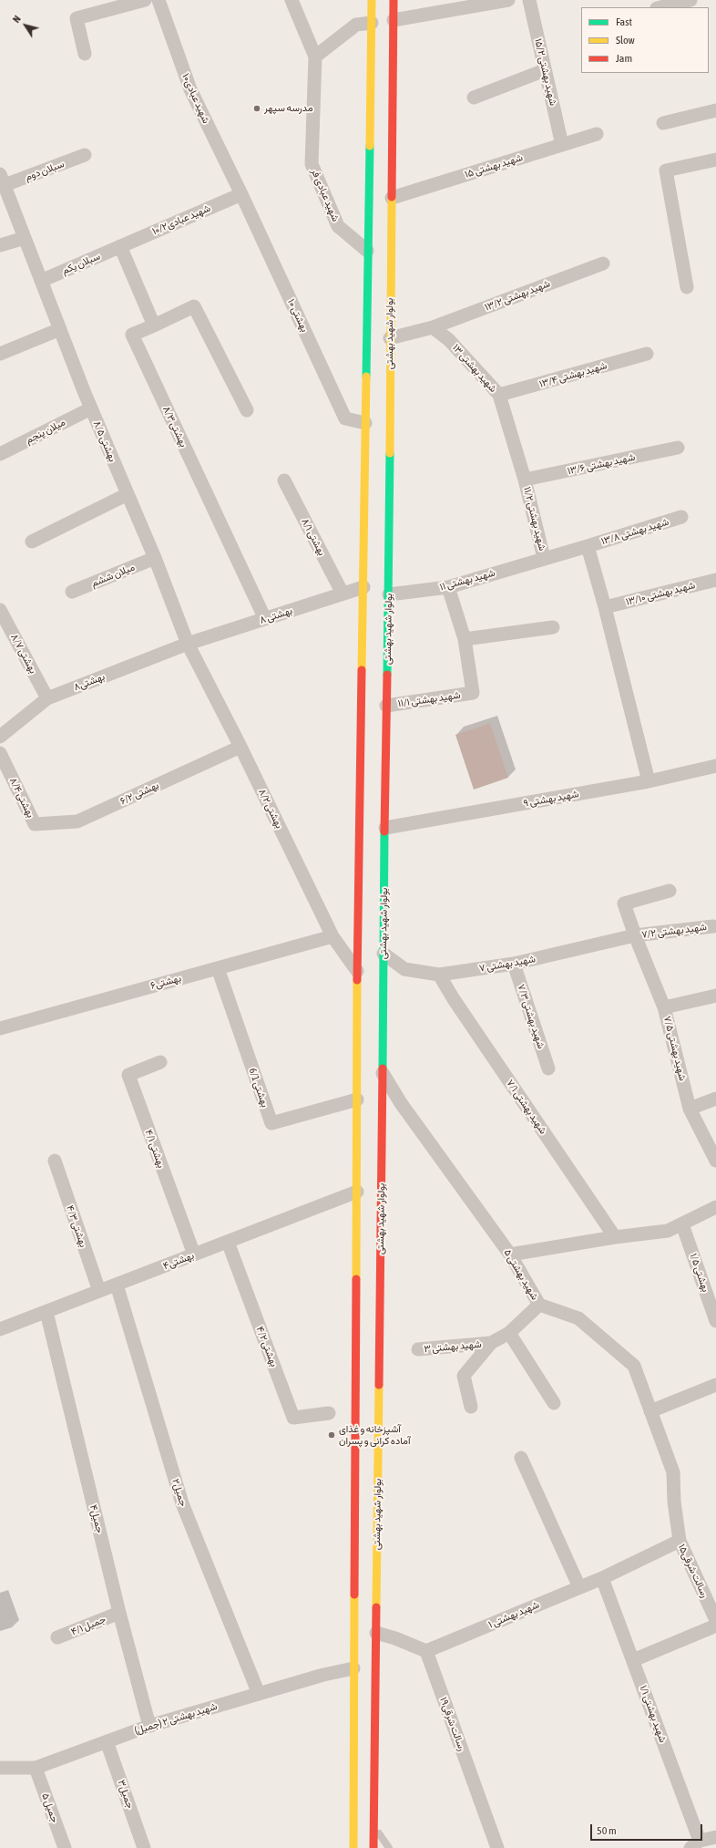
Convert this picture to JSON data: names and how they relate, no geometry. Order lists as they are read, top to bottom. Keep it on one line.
{"streets":{"main road":["بولوار شهید بهشتی"],"street":["شهید بهشتی ۱۵/۲","شهید عبادی۱۰","شهید بهشتی ۱۵","سبلان دوم","شهید عبادی فر","شهید عبادی۱۰/۲","سبلان یکم","شهید بهشتی ۱۳/۲","بهشتی ۱۰","شهید بهشتی ۱۳","شهید بهشتی ۱۳/۴","بهشتی ۸/۳","میلان پنجم","بهشتی ۸/۵","شهید بهشتی ۱۳/۶","شهید بهشتی ۱۱/۲","شهید بهشتی ۱۳/۸","بهشتی ۸/۱","میلان ششم","شهید بهشتی ۱۱","شهید بهشتی ۱۳/۱۰","۸ بهشتی","بهشتی ۸/۷","بهشتی۸","شهید بهشتی ۱۱/۱","بهشتی ۶/۲","بهشتی ۸/۴","شهید بهشتی ۹","بهشتی ۸/۲","شهید بهشتی ۷/۲","شهید بهشتی ۷","بهشتی۶","شهید بهشتی ۷/۳","شهید بهشتی ۷/۵","بهشتی 6/1","شهید بهشتی ۷/۱","بهشتی ۴/۱","بهشتی ۴/۳","بهشتی۴","بهشتی ۱/۵","شهید بهشتی ۵","بهشتی ۴/۲","شهید بهشتی ۳","جمیل۲","جمیل۴","رسالت شرقی۱۵","شهید بهشتی ۱","جمیل ۴/۱","شهید بهشتی ۱/۱","شهید بهشتی ۲ (جمیل)","رسالت شرقی۱۹","جمیل۳","جمیل ۵"]},"crossings":[["شهید بهشتی ۱۵/۲","شهید بهشتی ۱۵"],["شهید عبادی۱۰","شهید عبادی۱۰/۲"],["شهید عبادی۱۰","بهشتی ۱۰"],["شهید بهشتی ۱۵","بولوار شهید بهشتی"],["سبلان دوم","بهشتی ۸/۵"],["شهید عبادی۱۰/۲","سبلان یکم"],["شهید عبادی۱۰/۲","بهشتی ۱۰"],["سبلان یکم","بهشتی ۸/۵"],["شهید بهشتی ۱۳/۲","شهید بهشتی ۱۳"],["بولوار شهید بهشتی","شهید بهشتی ۱۱"],["بولوار شهید بهشتی","شهید بهشتی ۱۱/۱"],["بولوار شهید بهشتی","شهید بهشتی ۹"],["بولوار شهید بهشتی","شهید بهشتی ۷"],["بولوار شهید بهشتی","شهید بهشتی ۵"],["شهید بهشتی ۱۳","شهید بهشتی ۱۳/۴"],["شهید بهشتی ۱۳","شهید بهشتی ۱۳/۶"],["شهید بهشتی ۱۳","شهید بهشتی ۱۱/۲"],["بهشتی ۸/۳","۸ بهشتی"],["میلان پنجم","بهشتی ۸/۵"],["بهشتی ۸/۵","میلان ششم"],["بهشتی ۸/۵","۸ بهشتی"],["بهشتی ۸/۵","بهشتی۸"],["بهشتی ۸/۵","بهشتی ۸/۲"],["شهید بهشتی ۱۳/۶","شهید بهشتی ۱۱/۲"],["شهید بهشتی ۱۱/۲","شهید بهشتی ۱۳/۸"],["شهید بهشتی ۱۱/۲","شهید بهشتی ۱۱"],["شهید بهشتی ۱۳/۸","شهید بهشتی ۱۱"],["بهشتی ۸/۱","۸ بهشتی"],["شهید بهشتی ۱۱","شهید بهشتی ۱۱/۱"],["۸ بهشتی","بهشتی۸"],["۸ بهشتی","بهشتی ۸/۲"],["بهشتی ۸/۷","بهشتی۸"],["بهشتی۸","بهشتی ۸/۲"],["بهشتی ۶/۲","بهشتی ۸/۴"],["بهشتی ۶/۲","بهشتی ۸/۲"],["بهشتی ۸/۲","بهشتی۶"],["شهید بهشتی ۷/۲","شهید بهشتی ۷"],["شهید بهشتی ۷/۲","شهید بهشتی ۷/۵"],["شهید بهشتی ۷","شهید بهشتی ۷/۳"],["شهید بهشتی ۷","شهید بهشتی ۷/۵"],["شهید بهشتی ۷","شهید بهشتی ۷/۱"],["بهشتی۶","بهشتی 6/1"],["بهشتی ۴/۱","بهشتی۴"],["بهشتی ۴/۳","بهشتی۴"],["بهشتی۴","بهشتی ۴/۲"],["بهشتی۴","جمیل۲"],["بهشتی۴","جمیل۴"],["شهید بهشتی ۵","شهید بهشتی ۳"],["شهید بهشتی ۵","رسالت شرقی۱۵"],["جمیل۲","شهید بهشتی ۲ (جمیل)"],["جمیل۴","جمیل ۴/۱"],["جمیل۴","شهید بهشتی ۲ (جمیل)"],["رسالت شرقی۱۵","شهید بهشتی ۱"],["رسالت شرقی۱۵","شهید بهشتی ۱/۱"],["شهید بهشتی ۱","شهید بهشتی ۱/۱"],["شهید بهشتی ۱","رسالت شرقی۱۹"],["شهید بهشتی ۲ (جمیل)","جمیل۳"],["شهید بهشتی ۲ (جمیل)","جمیل ۵"]],"places":["مدرسه سپهر","آشپزخانه و غذای آماده کرانی و پسران"],"legend":["Fast","Slow","Jam"],"scale_bar":"50 m","north":"top left"}
